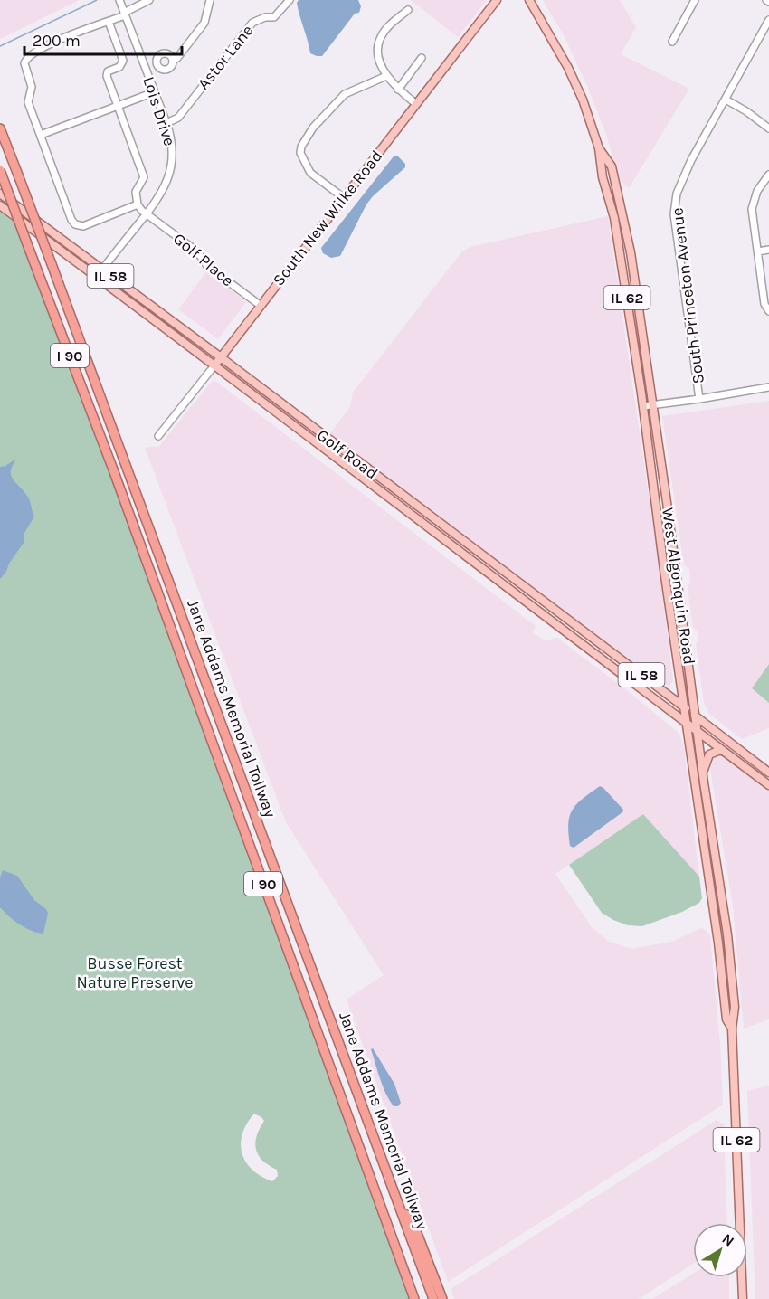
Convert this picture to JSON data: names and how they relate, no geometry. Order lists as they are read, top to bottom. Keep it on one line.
{"streets":{"highway":["I 90","Jane Addams Memorial Tollway"],"main road":["South New Wilke Road","IL 58","IL 62","Golf Road","West Algonquin Road"],"street":["Astor Lane","Lois Drive","Golf Place","South Princeton Avenue"]},"crossings":[["Astor Lane","Lois Drive"],["Lois Drive","Golf Place"],["Lois Drive","Golf Road"],["South New Wilke Road","Golf Place"],["South New Wilke Road","Golf Road"],["IL 58","Golf Road"],["IL 58","West Algonquin Road"],["Golf Road","West Algonquin Road"]],"parks":["Busse Forest Nature Preserve"],"scale_bar":"200 m","north":"top right"}
